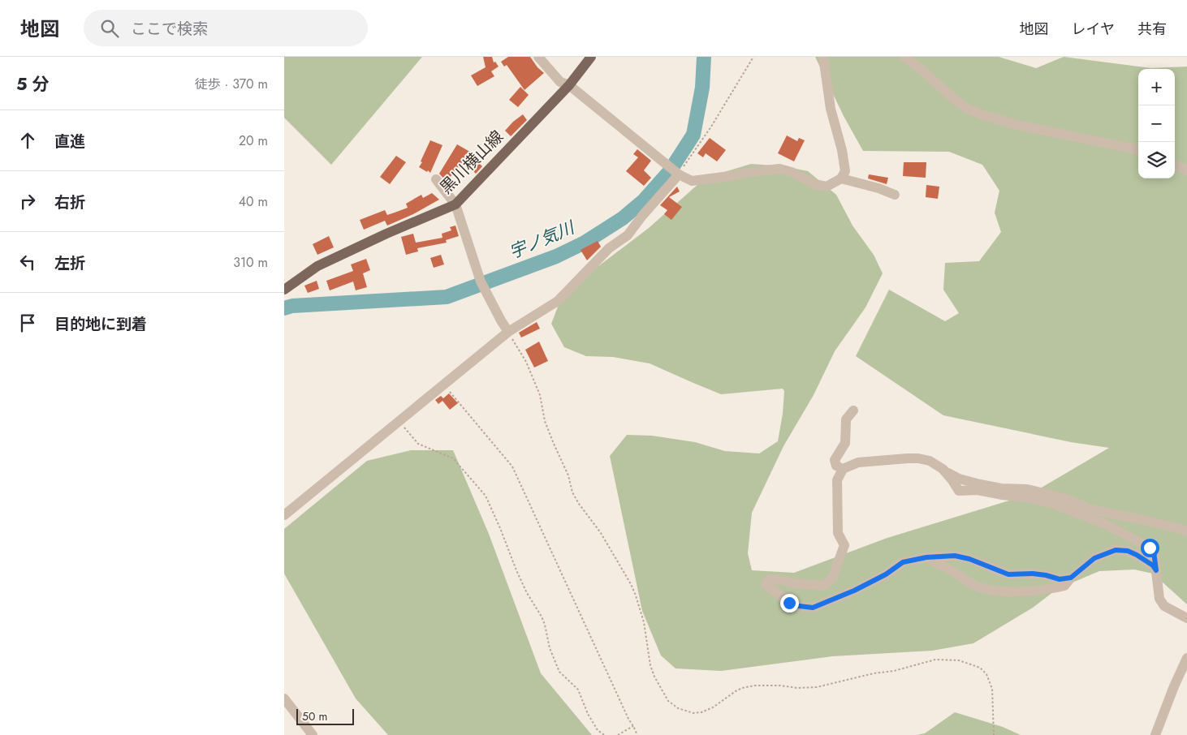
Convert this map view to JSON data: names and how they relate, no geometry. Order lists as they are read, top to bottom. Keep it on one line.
{"streets":{"main road":["黒川横山線"]},"water":["宇ノ気川"],"scale_bar":"50 m","page":{"header":"地図","search":"ここで検索","nav":["地図","レイヤ","共有"],"heading":["5 分","徒歩 · 370 m"],"map_buttons":["+","−"],"list":[["直進","20 m"],["右折","40 m"],["左折","310 m"],"目的地に到着"],"scale":"50 m"}}
